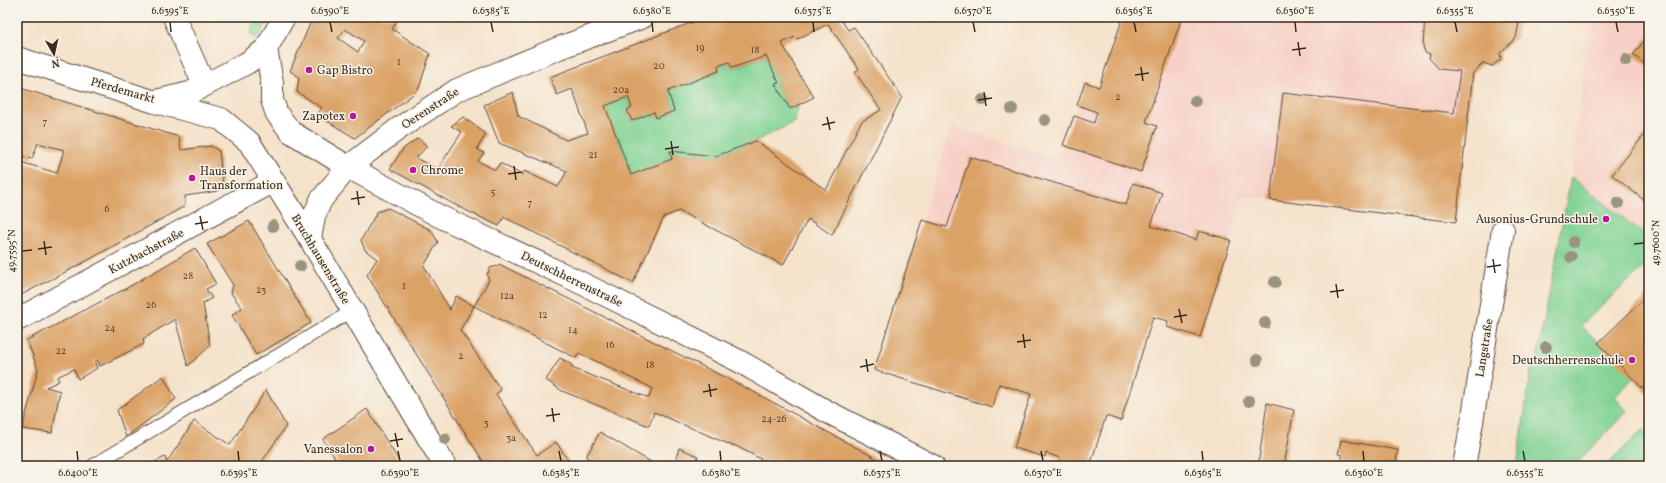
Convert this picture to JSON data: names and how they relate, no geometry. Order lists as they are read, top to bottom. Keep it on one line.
{"streets":{"street":["Pferdemarkt","Oerenstraße","Kutzbachstraße","Bruchhausenstraße","Deutschherrenstraße","Langstraße"]},"crossings":[["Pferdemarkt","Bruchhausenstraße"],["Pferdemarkt","Deutschherrenstraße"],["Oerenstraße","Bruchhausenstraße"],["Oerenstraße","Deutschherrenstraße"],["Kutzbachstraße","Bruchhausenstraße"]],"places":["Gap Bistro","Zapotex","Chrome","Haus der Transformation","Ausonius-Grundschule","Deutschherrenschule","Vanessalon"],"house_numbers":["19","18","1","20","20a","2","7","21","5","7","6","28","1","23","12a","26","12","24","14","16","22","2","18","24-26","3","3a"],"north":"bottom","coordinates":["6.6395°E","6.6390°E","6.6385°E","6.6380°E","6.6375°E","6.6370°E","6.6365°E","6.6360°E","6.6355°E","6.6350°E","49.7600°N","49.7595°N","6.6400°E"]}
